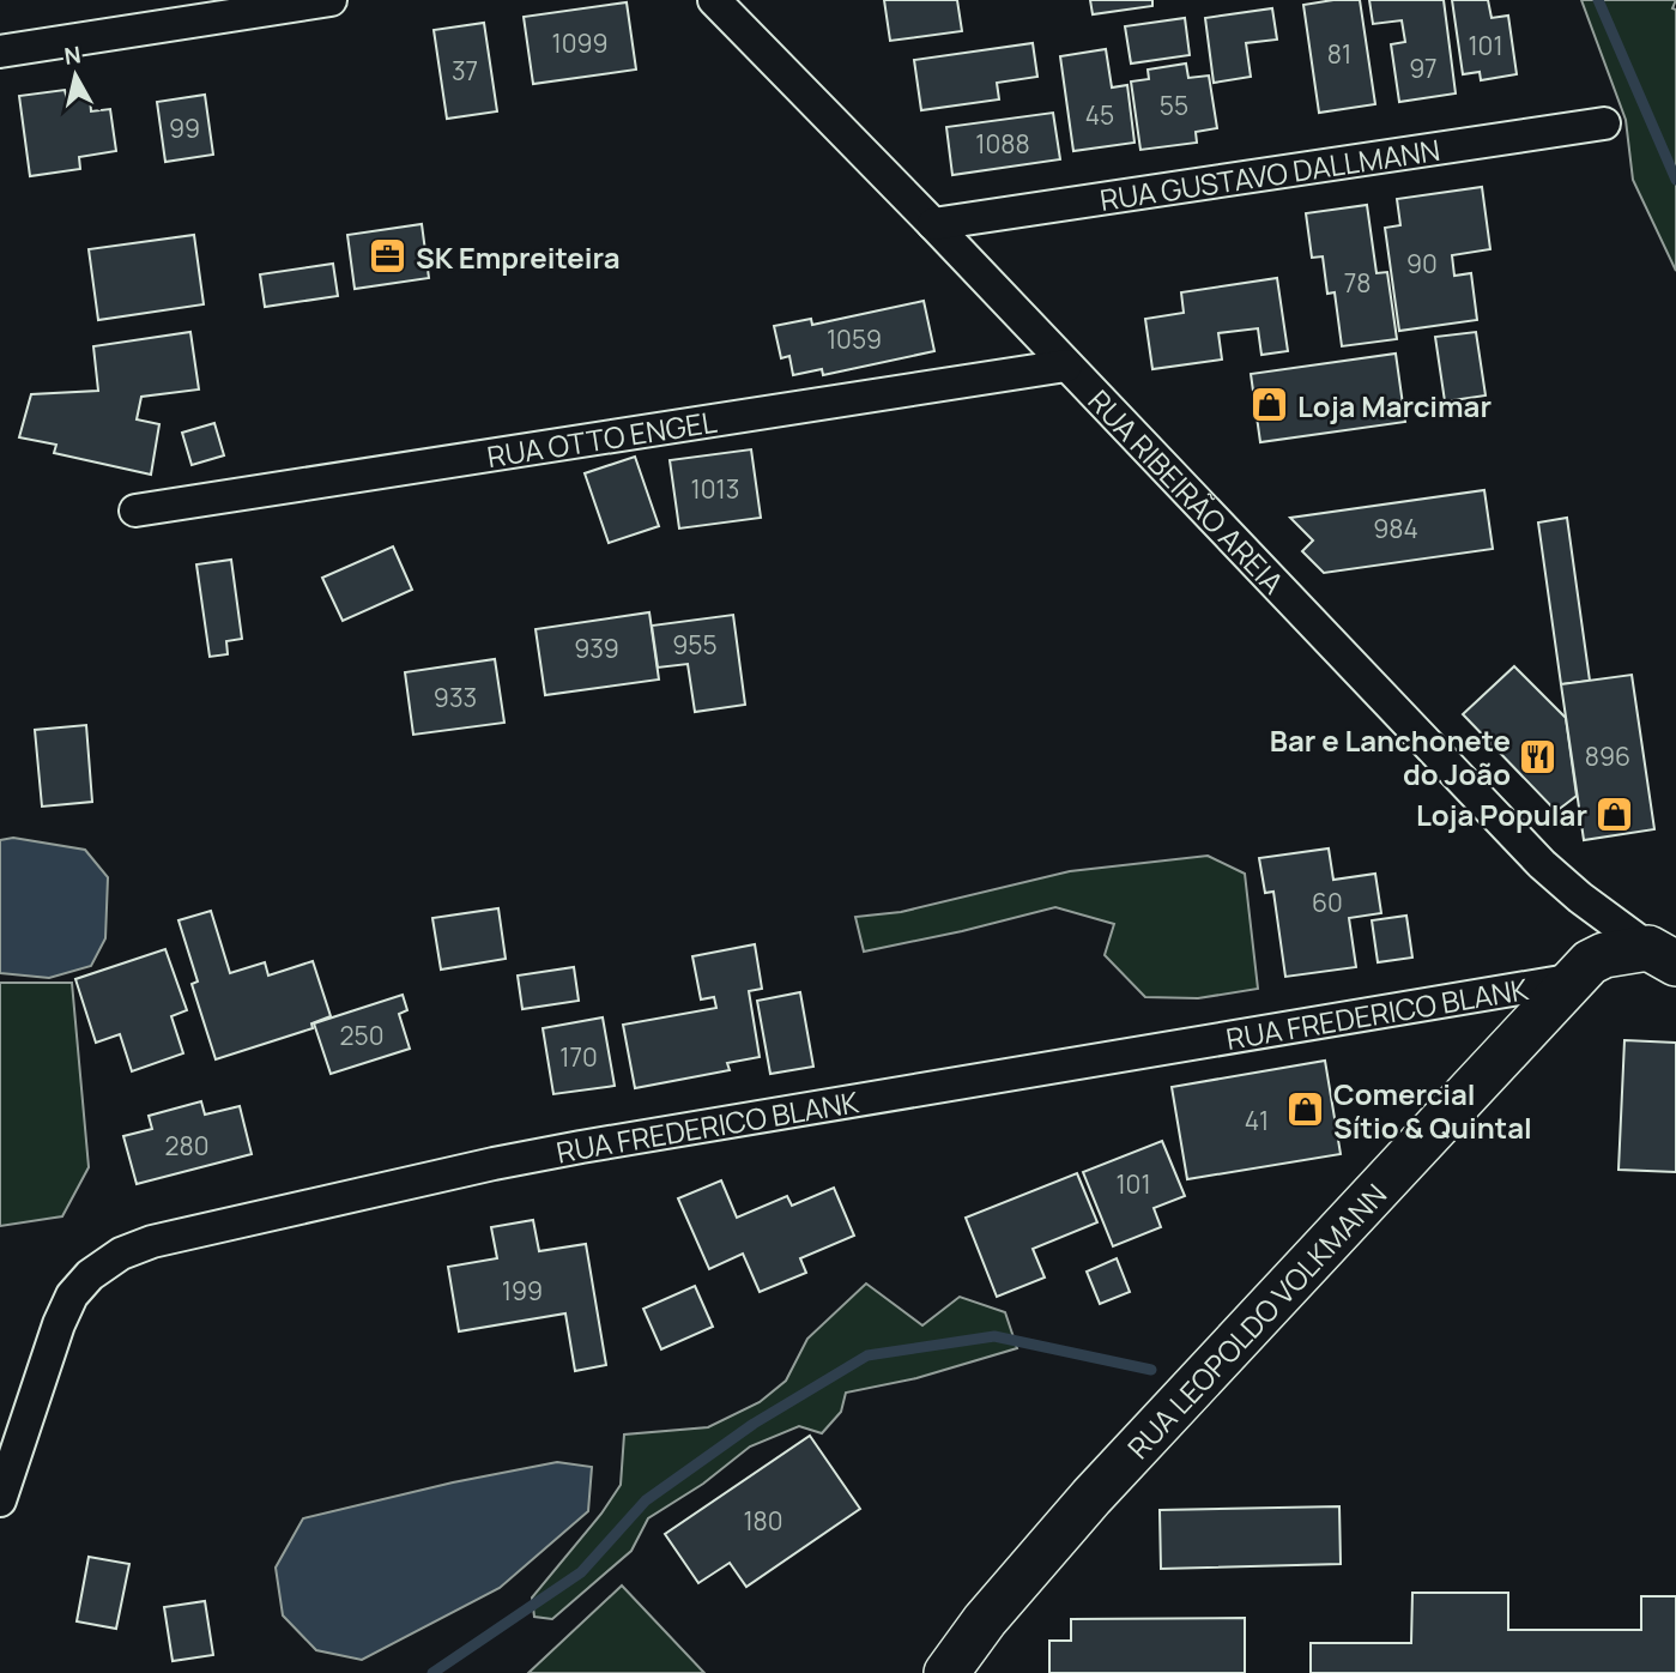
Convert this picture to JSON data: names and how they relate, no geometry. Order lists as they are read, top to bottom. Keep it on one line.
{"streets":{"street":["RUA GUSTAVO DALLMANN","RUA OTTO ENGEL","RUA RIBEIRÃO AREIA","RUA FREDERICO BLANK","RUA LEOPOLDO VOLKMANN"]},"crossings":[["RUA GUSTAVO DALLMANN","RUA RIBEIRÃO AREIA"],["RUA OTTO ENGEL","RUA RIBEIRÃO AREIA"],["RUA FREDERICO BLANK","RUA LEOPOLDO VOLKMANN"]],"places":{"office":["SK Empreiteira"],"shop":["Loja Marcimar","Loja Popular","Comercial Sítio & Quintal"],"restaurant":["Bar e Lanchonete do João"]},"house_numbers":["1099","101","81","97","37","55","45","99","1088","90","78","1059","1013","984","955","939","933","896","60","250","170","41","280","101","199","180"],"north":"top"}
